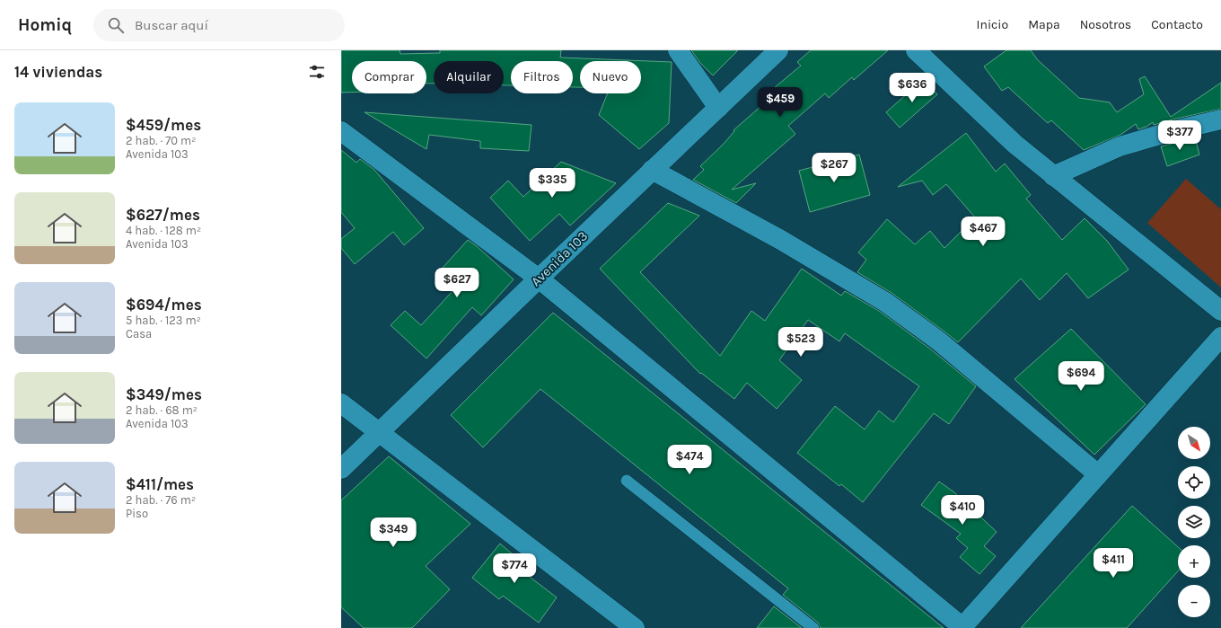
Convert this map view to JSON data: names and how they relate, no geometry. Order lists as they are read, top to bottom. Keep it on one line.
{"streets":{"street":["Avenida 103"]},"north":"bottom right","page":{"header":"Homiq","search":"Buscar aquí","nav":["Inicio","Mapa","Nosotros","Contacto"],"heading":"14 viviendas","chip":["Comprar","Alquilar","Filtros","Nuevo"],"price":["$636","$459","$377","$267","$335","$467","$627","$523","$694","$474","$410","$349","$411","$774"],"list":[{"name":"$459/mes","note":"2 hab. · 70 m² · Avenida 103"},{"name":"$627/mes","note":"4 hab. · 128 m² · Avenida 103"},{"name":"$694/mes","note":"5 hab. · 123 m² · Casa"},{"name":"$349/mes","note":"2 hab. · 68 m² · Avenida 103"},{"name":"$411/mes","note":"2 hab. · 76 m² · Piso"}],"map_buttons":["+","−"]}}
